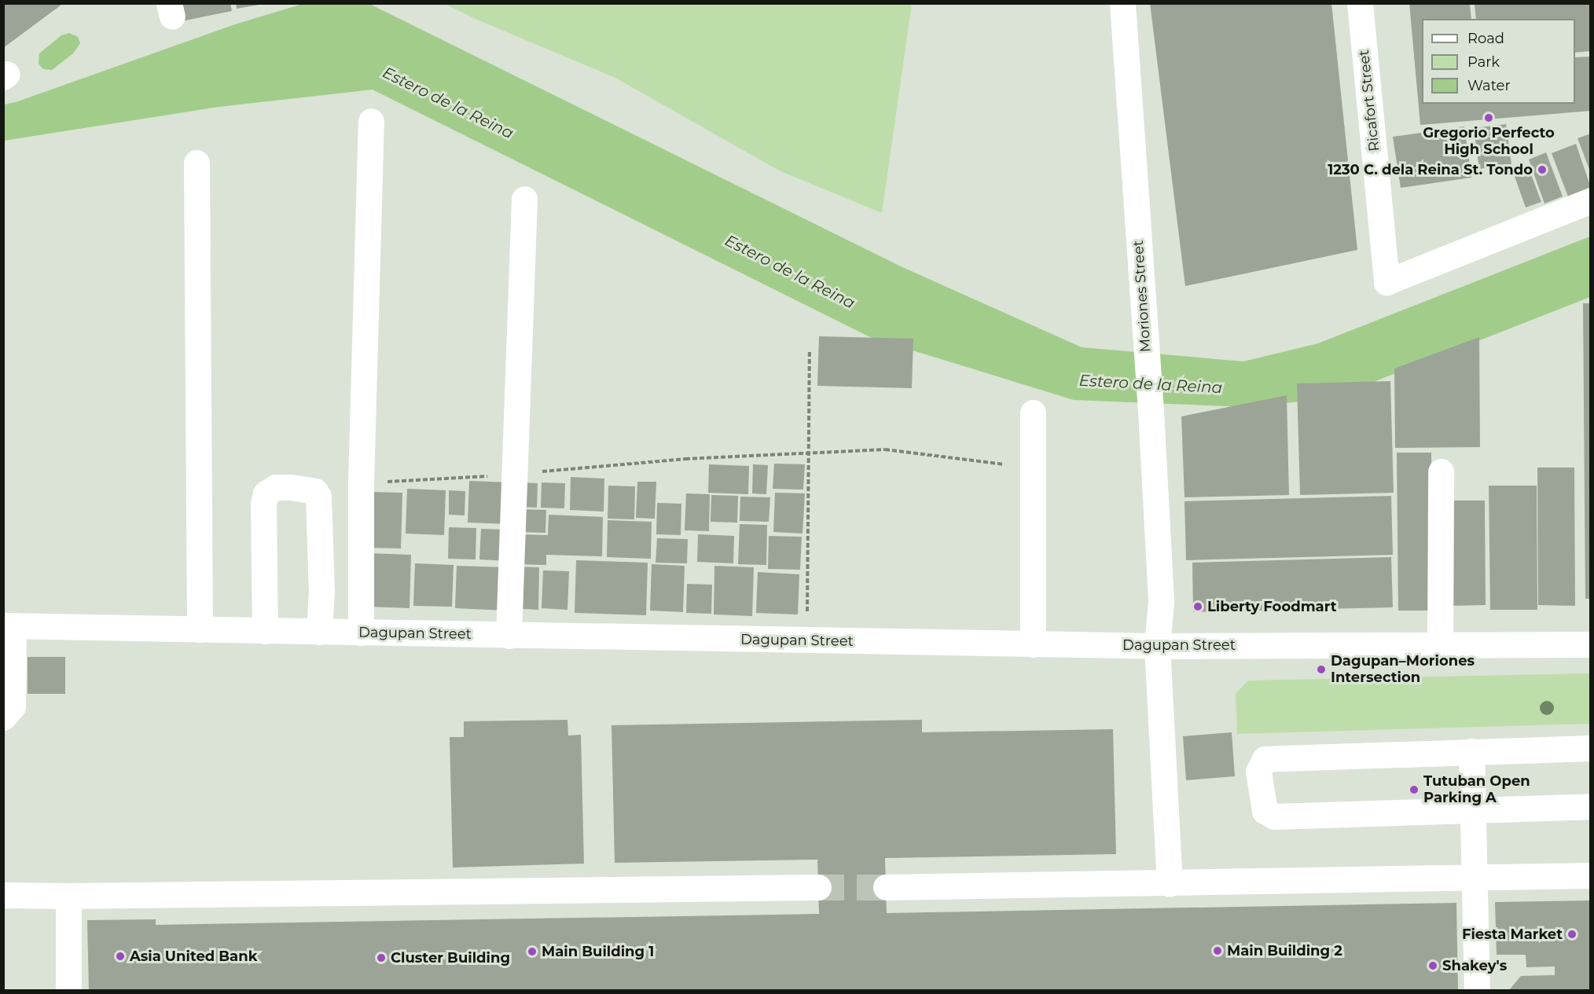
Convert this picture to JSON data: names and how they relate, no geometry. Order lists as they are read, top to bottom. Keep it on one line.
{"streets":{"street":["Ricafort Street","Moriones Street","Dagupan Street"]},"crossings":[["Moriones Street","Dagupan Street"]],"water":["Estero de la Reina"],"places":["Gregorio Perfecto High School","1230 C. dela Reina St. Tondo","Liberty Foodmart","Dagupan–Moriones Intersection","Tutuban Open Parking A","Fiesta Market","Main Building 2","Main Building 1","Asia United Bank","Cluster Building","Shakey's"],"legend":["Road","Park","Water"]}
